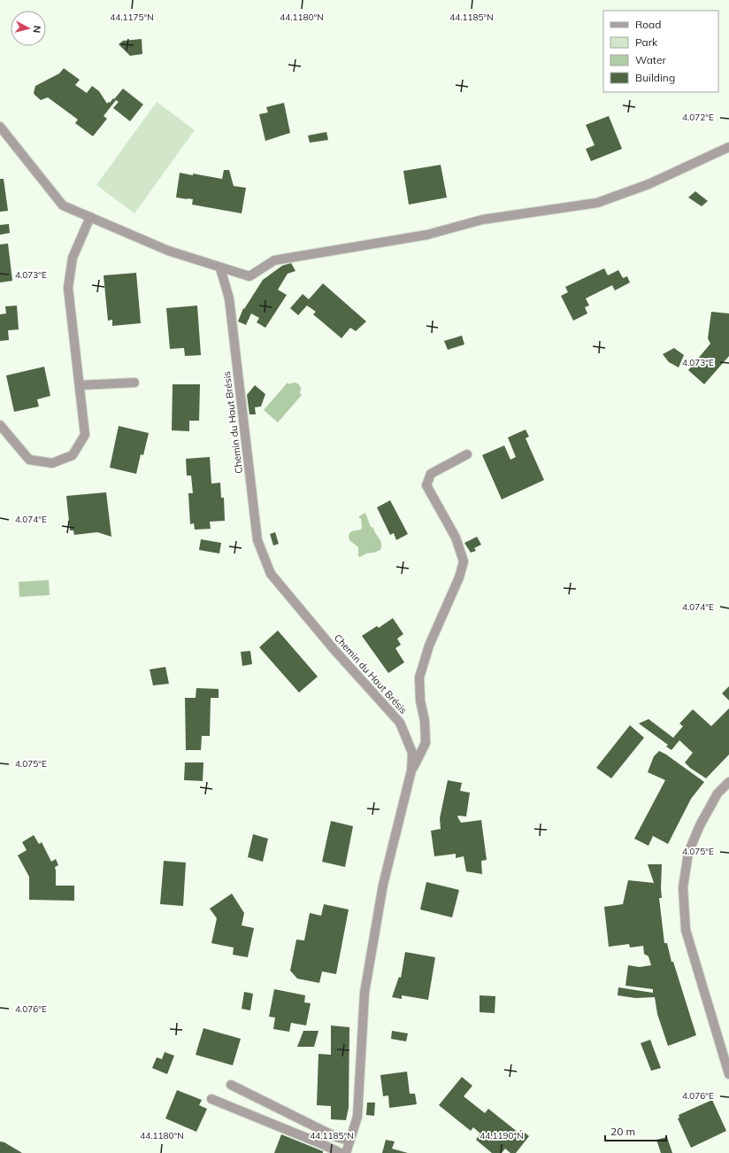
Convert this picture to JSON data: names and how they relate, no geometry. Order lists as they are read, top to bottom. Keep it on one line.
{"streets":{"street":["Chemin du Haut Brésis"]},"legend":["Road","Park","Water","Building"],"scale_bar":"20 m","north":"right","coordinates":["44.1175°N","44.1180°N","44.1185°N","4.072°E","4.073°E","4.074°E","4.075°E","4.076°E","44.1190°N"]}
